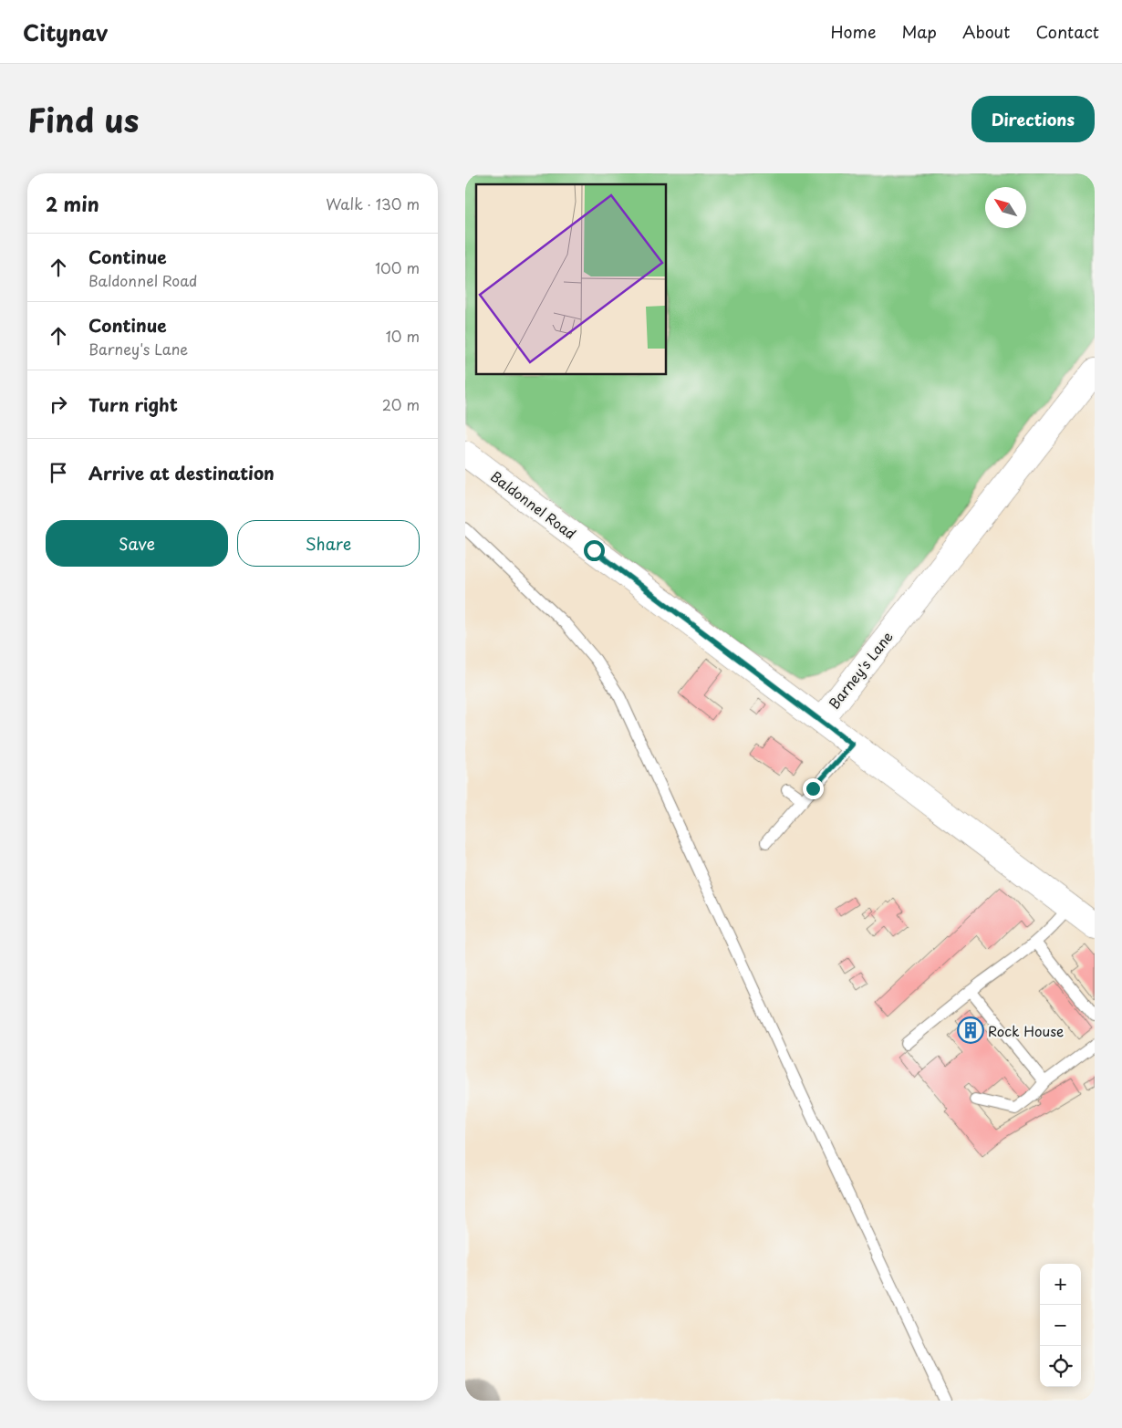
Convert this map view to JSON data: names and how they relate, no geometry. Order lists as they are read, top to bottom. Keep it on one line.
{"streets":{"street":["Baldonnel Road","Barney's Lane"]},"crossings":[["Baldonnel Road","Barney's Lane"]],"places":{"building":["Rock House"]},"north":"top left","page":{"header":"Citynav","nav":["Home","Map","About","Contact"],"title":"Find us","buttons":["Directions",["Save","Share"]],"heading":["2 min","Walk · 130 m"],"list":[["Continue","Baldonnel Road","100 m"],["Continue","Barney's Lane","10 m"],["Turn right","20 m"],"Arrive at destination"],"map_buttons":["+","−"]}}
